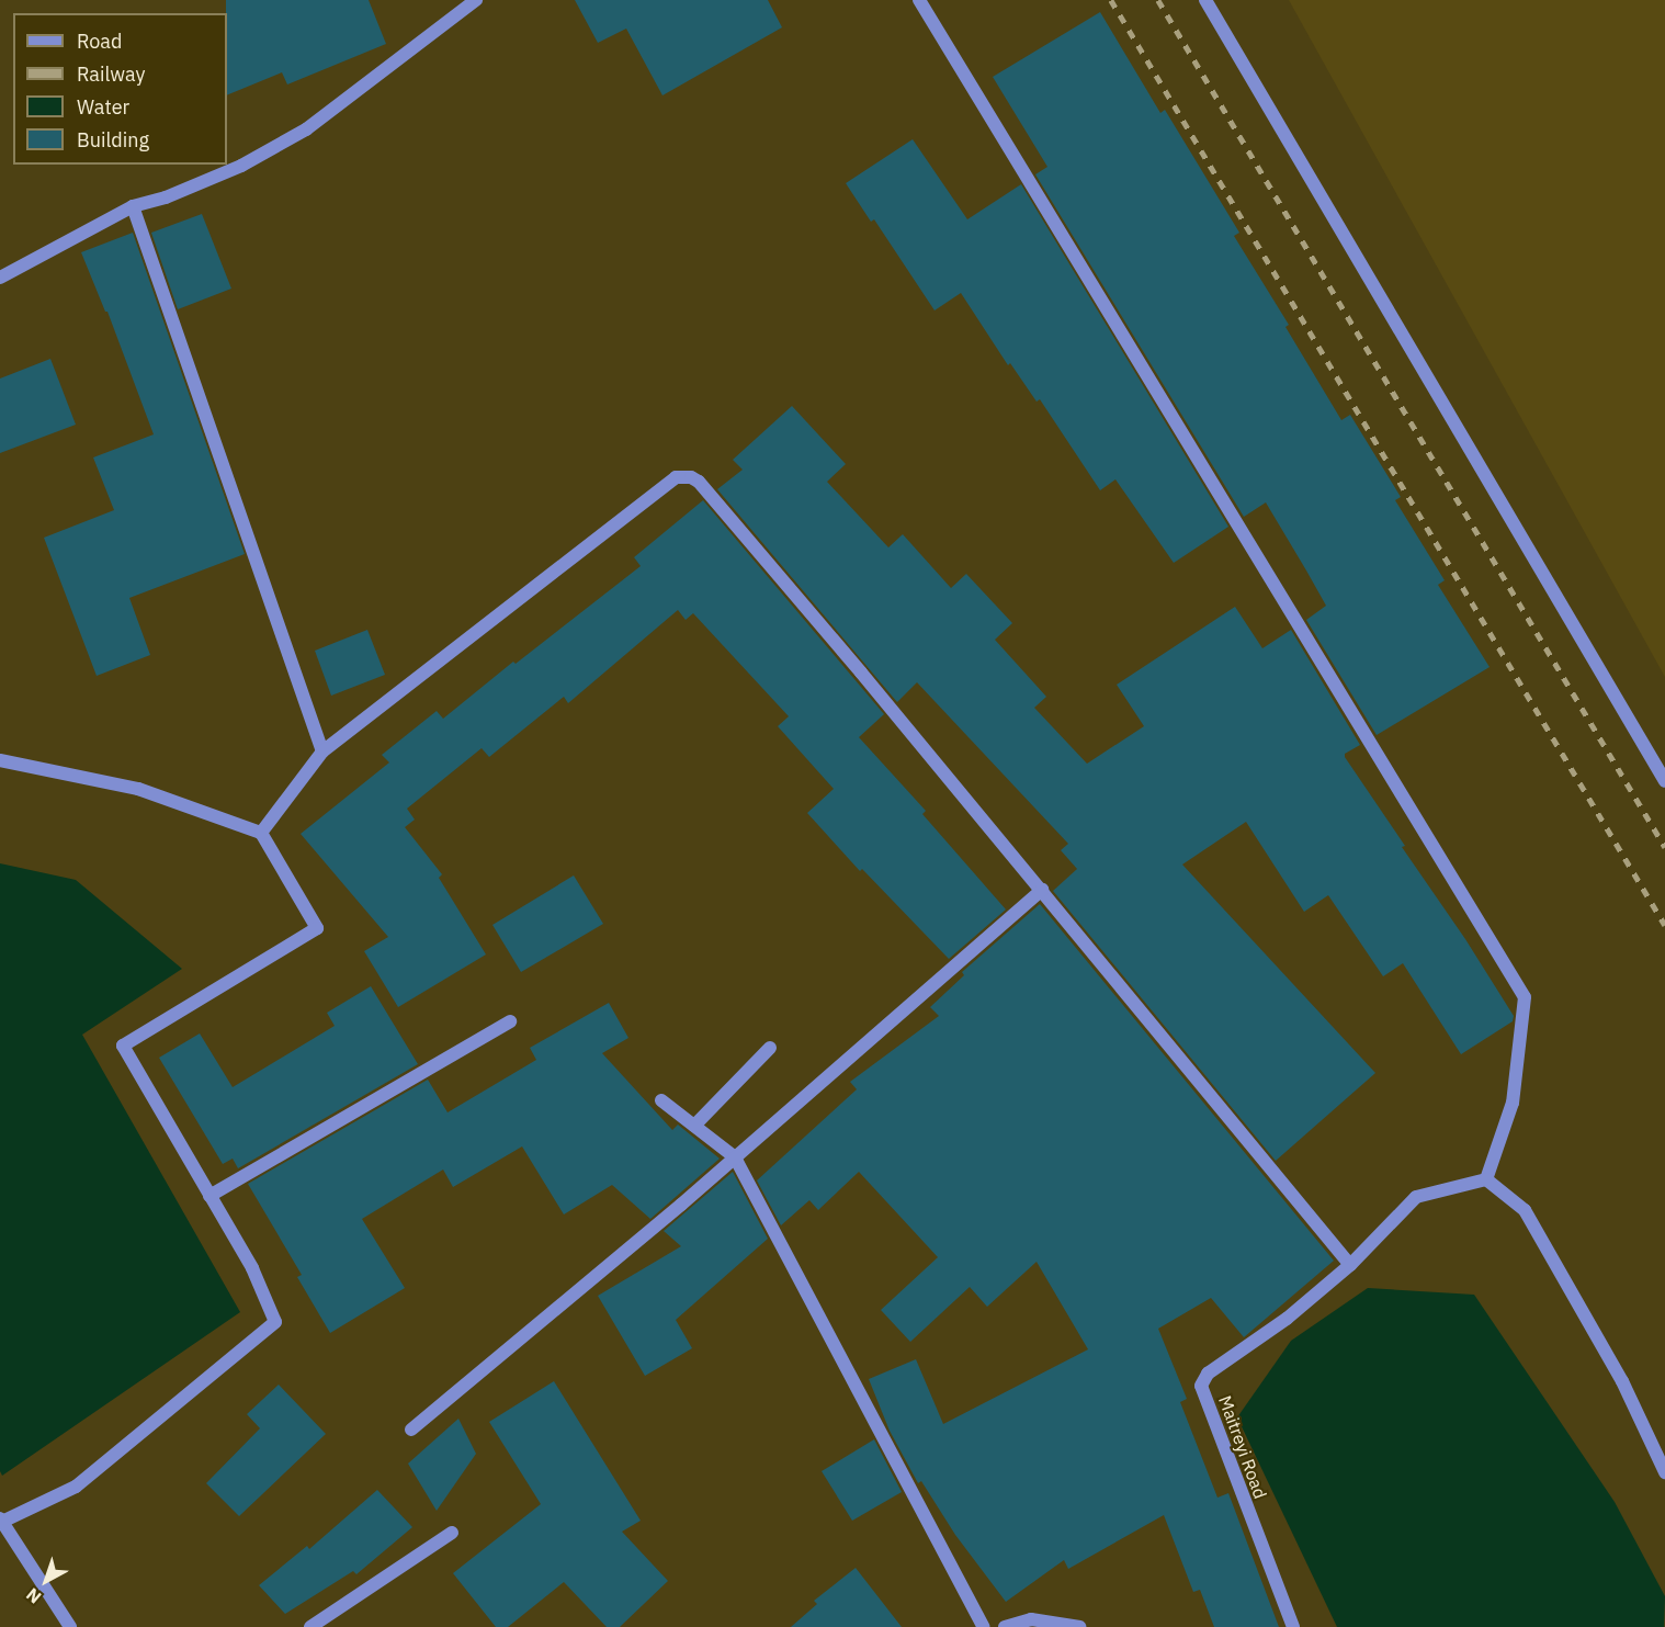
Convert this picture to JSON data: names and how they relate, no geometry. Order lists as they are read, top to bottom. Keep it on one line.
{"streets":{"street":["Maitreyi Road"]},"legend":["Road","Railway","Water","Building"],"north":"bottom left"}
